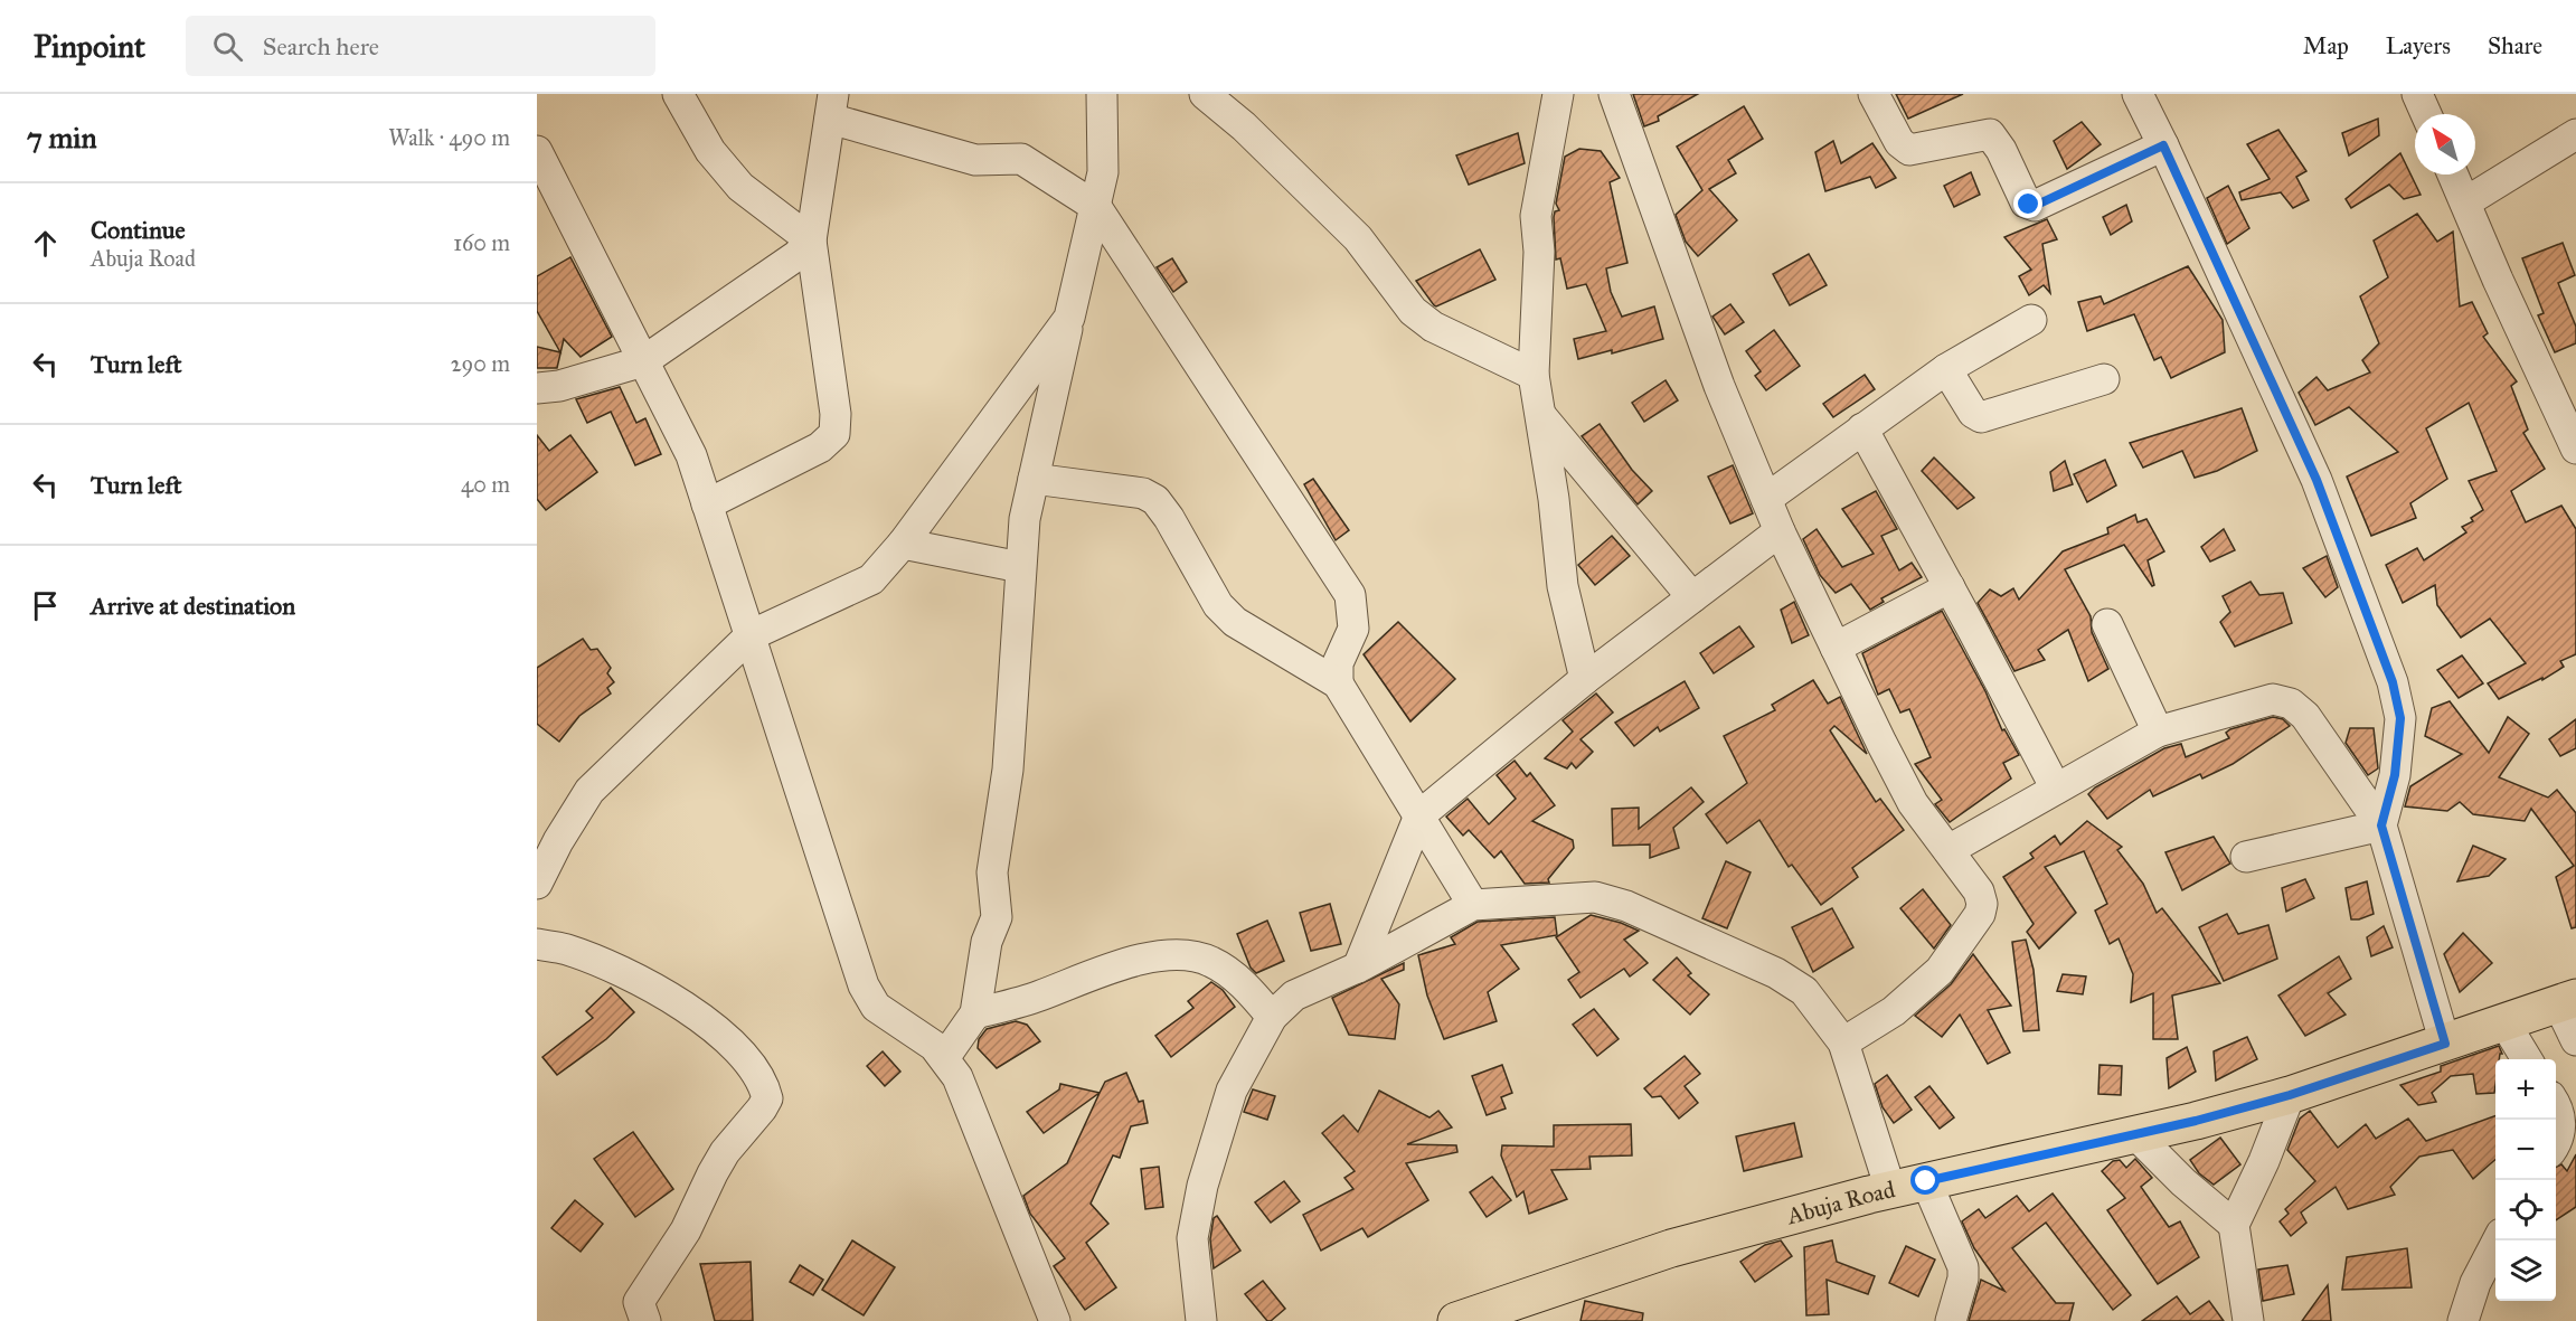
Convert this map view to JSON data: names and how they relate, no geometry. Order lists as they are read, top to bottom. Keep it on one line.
{"streets":{"main road":["Abuja Road"]},"north":"top left","page":{"header":"Pinpoint","search":"Search here","nav":["Map","Layers","Share"],"heading":["7 min","Walk · 490 m"],"list":[["Continue","Abuja Road","160 m"],["Turn left","290 m"],["Turn left","40 m"],"Arrive at destination"],"map_buttons":["+","−"]}}
